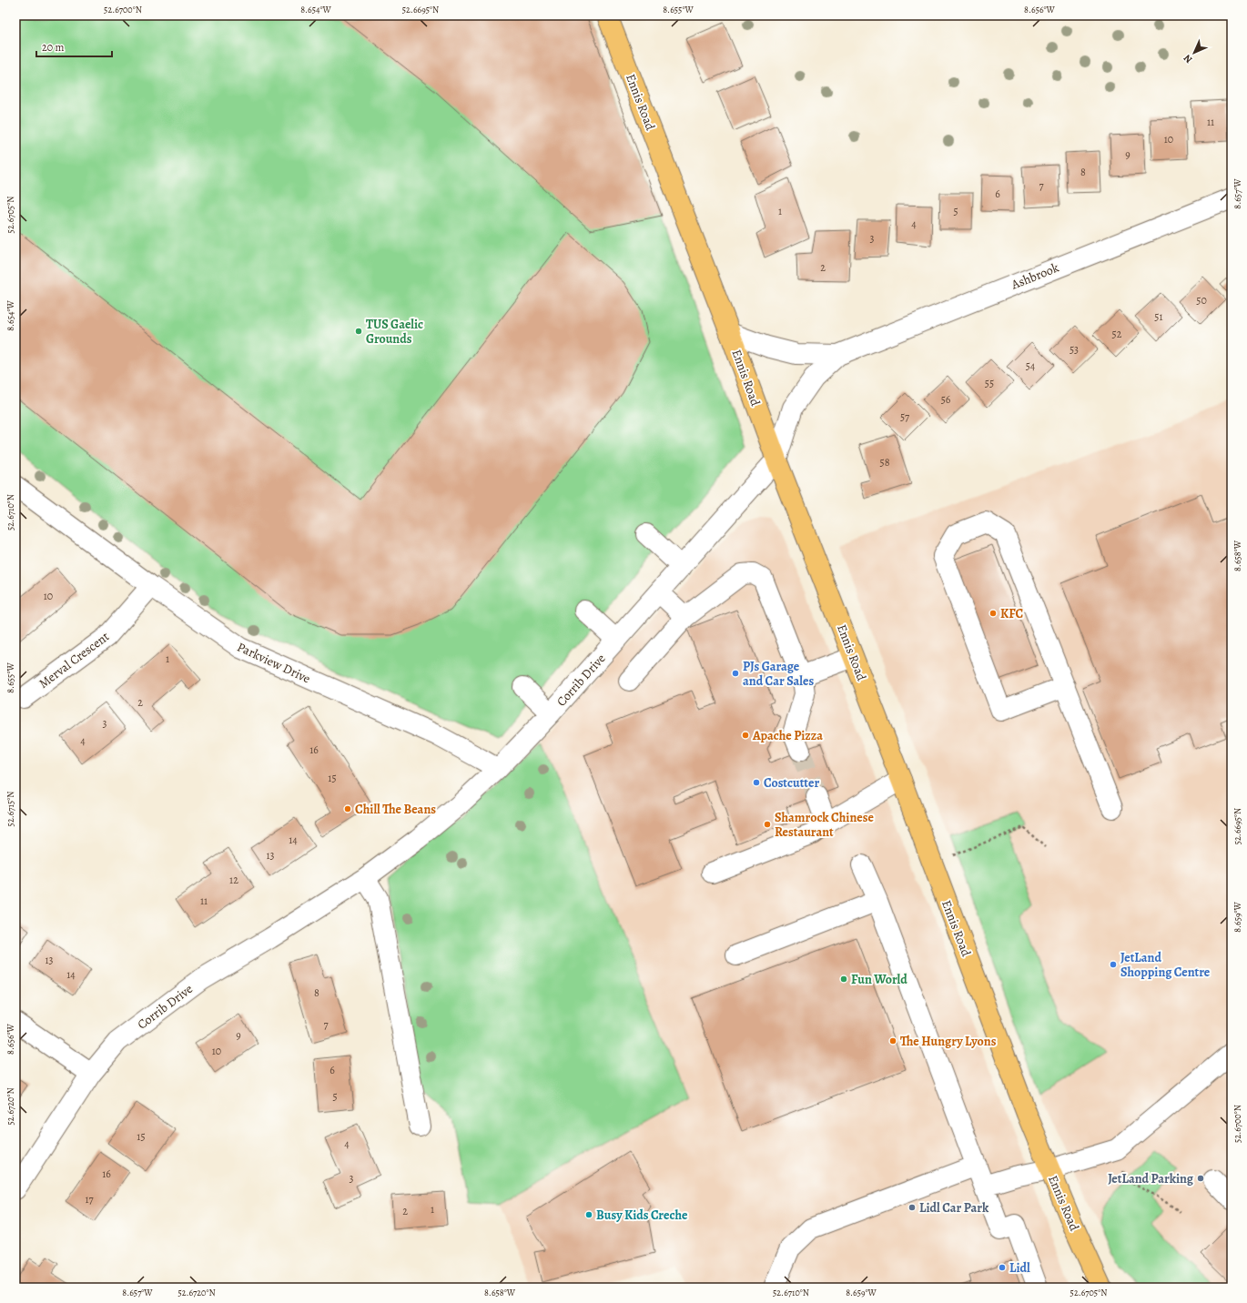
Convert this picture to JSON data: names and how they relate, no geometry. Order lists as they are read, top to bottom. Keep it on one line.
{"streets":{"main road":["Ennis Road"],"street":["Ashbrook","Merval Crescent","Parkview Drive","Corrib Drive"]},"crossings":[["Ennis Road","Ashbrook"],["Ennis Road","Corrib Drive"],["Ashbrook","Corrib Drive"],["Merval Crescent","Parkview Drive"],["Parkview Drive","Corrib Drive"]],"places":["TUS Gaelic Grounds","KFC","PJs Garage and Car Sales","Apache Pizza","Costcutter","Chill The Beans","Shamrock Chinese Restaurant","JetLand Shopping Centre","Fun World","The Hungry Lyons","JetLand Parking","Lidl Car Park","Busy Kids Creche","Lidl"],"house_numbers":["11","10","9","8","7","6","1","5","4","3","2","50","51","52","53","54","55","56","57","58","10","1","2","3","4","16","15","14","13","12","11","13","14","8","7","9","10","6","5","15","4","16","3","17","1","2"],"scale_bar":"20 m","north":"bottom left","coordinates":["52.6700°N","8.654°W","52.6695°N","8.655°W","8.656°W","8.657°W","52.6705°N","52.6710°N","8.658°W","52.6715°N","8.659°W","52.6720°N"]}
